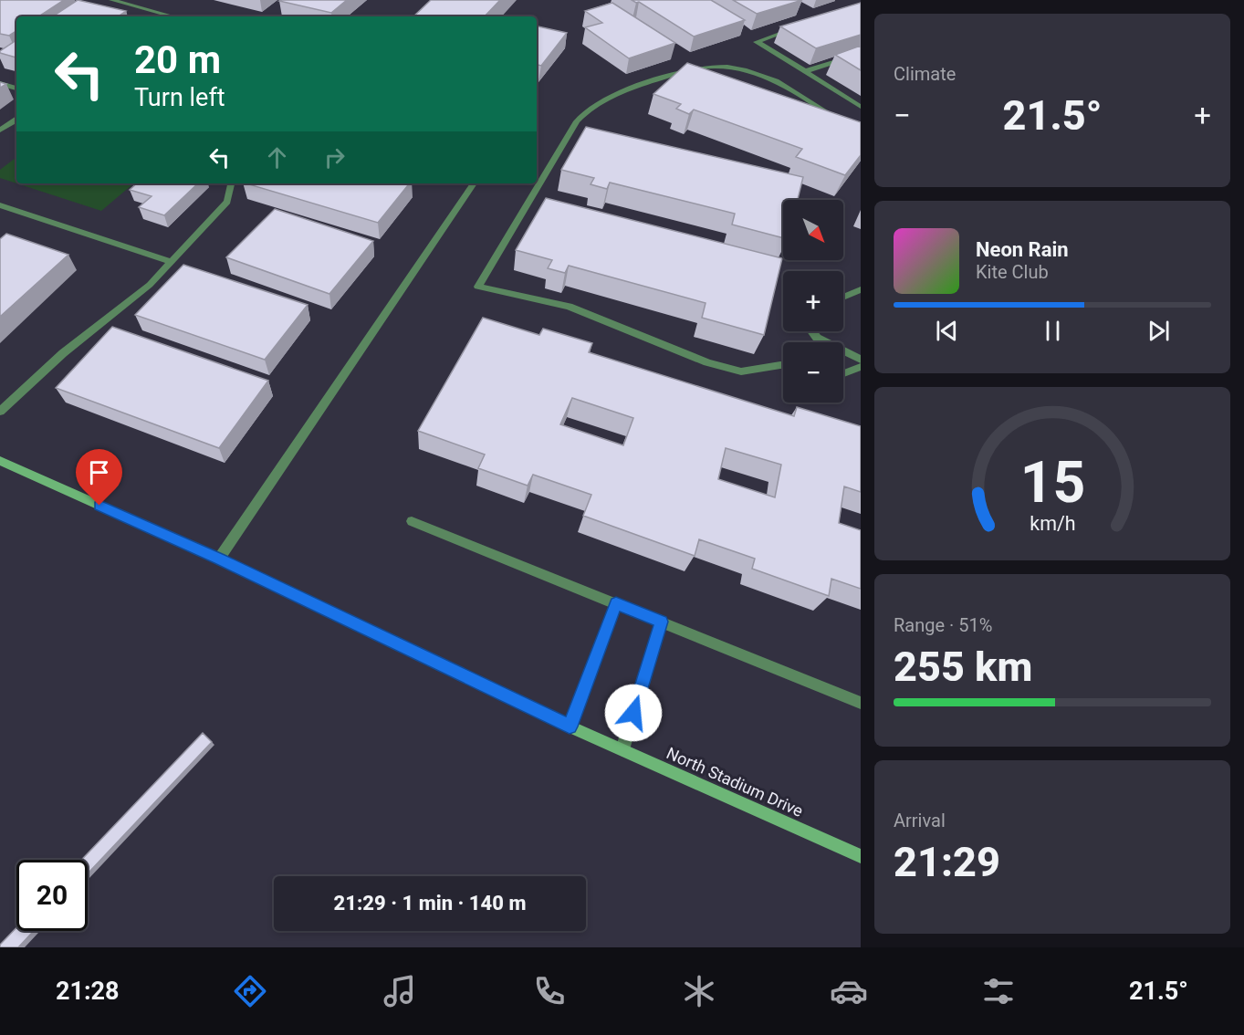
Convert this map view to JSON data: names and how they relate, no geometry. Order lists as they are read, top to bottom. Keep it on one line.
{"streets":{"street":["North Stadium Drive"]},"north":"bottom right","page":{"tile":["Climate",["Range · 51%","255 km"],["Arrival","21:29"]],"turn":["20 m","Turn left"],"heat":["−","21.5°","+"],"map_buttons":["+","−"],"song":["Neon Rain","Kite Club"],"limit":"20","trip":"21:29 · 1 min · 140 m","tabs":["21:28","21.5°"],"gauge":["15","km/h"]}}
